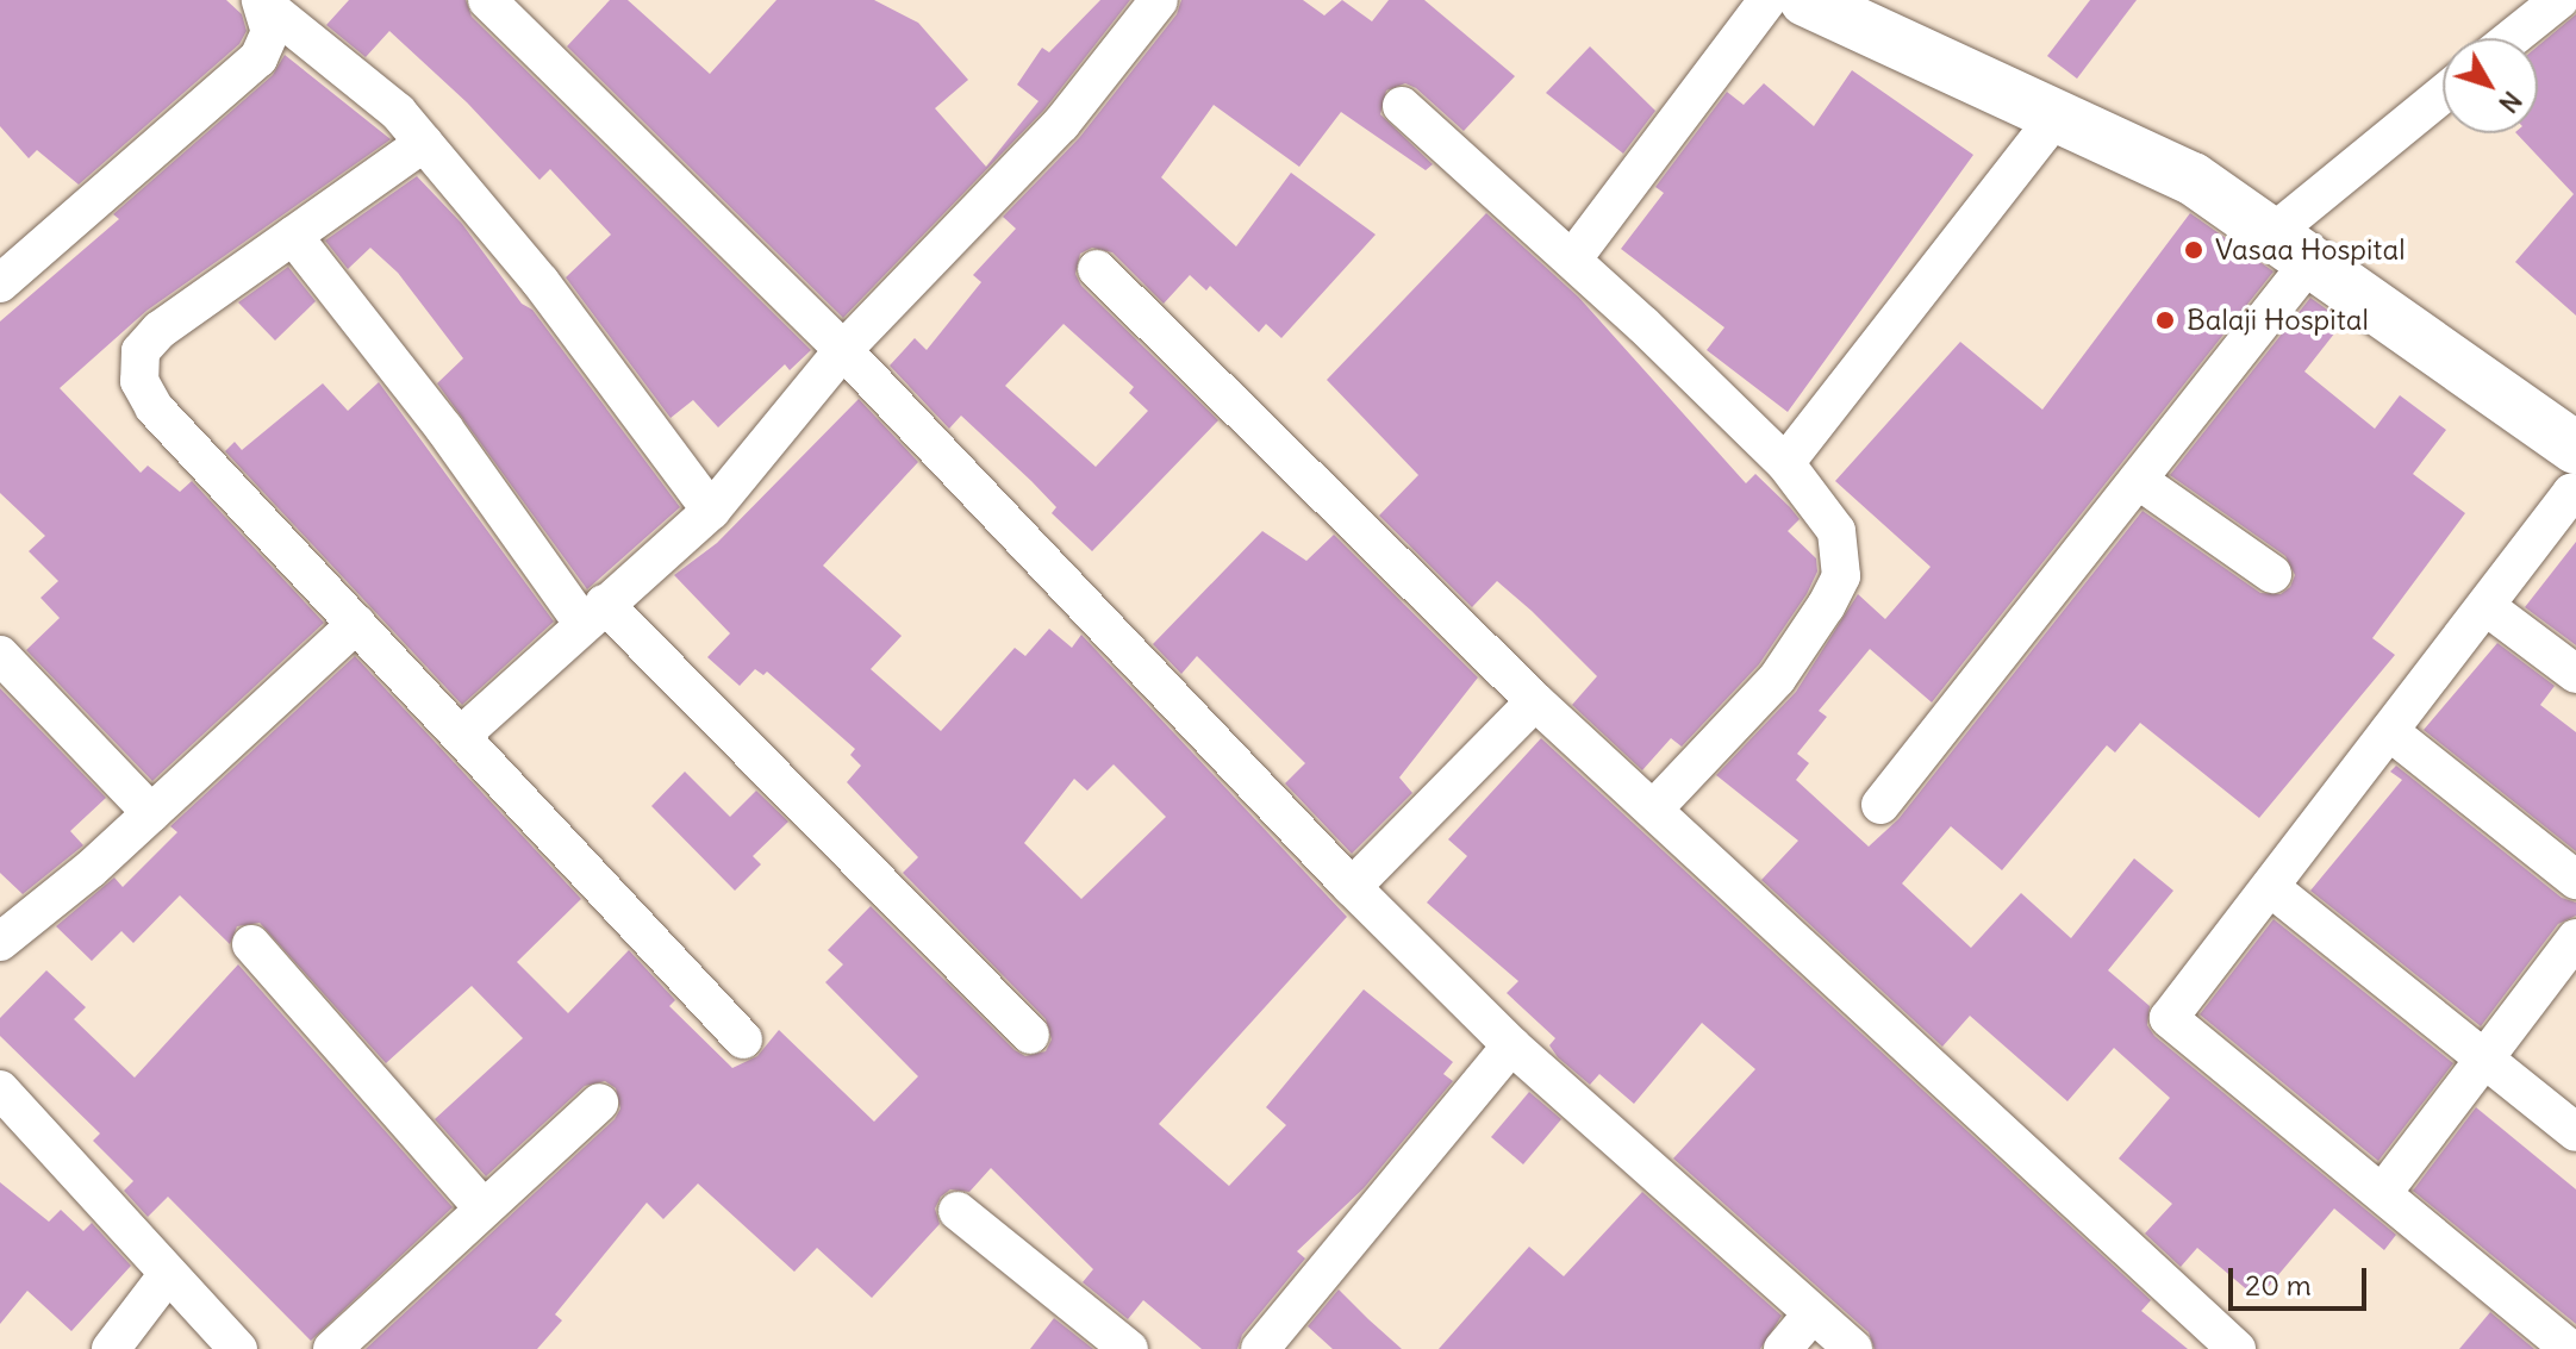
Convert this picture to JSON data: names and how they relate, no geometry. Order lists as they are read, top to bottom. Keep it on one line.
{"places":["Vasaa Hospital","Balaji Hospital"],"scale_bar":"20 m","north":"bottom right"}
